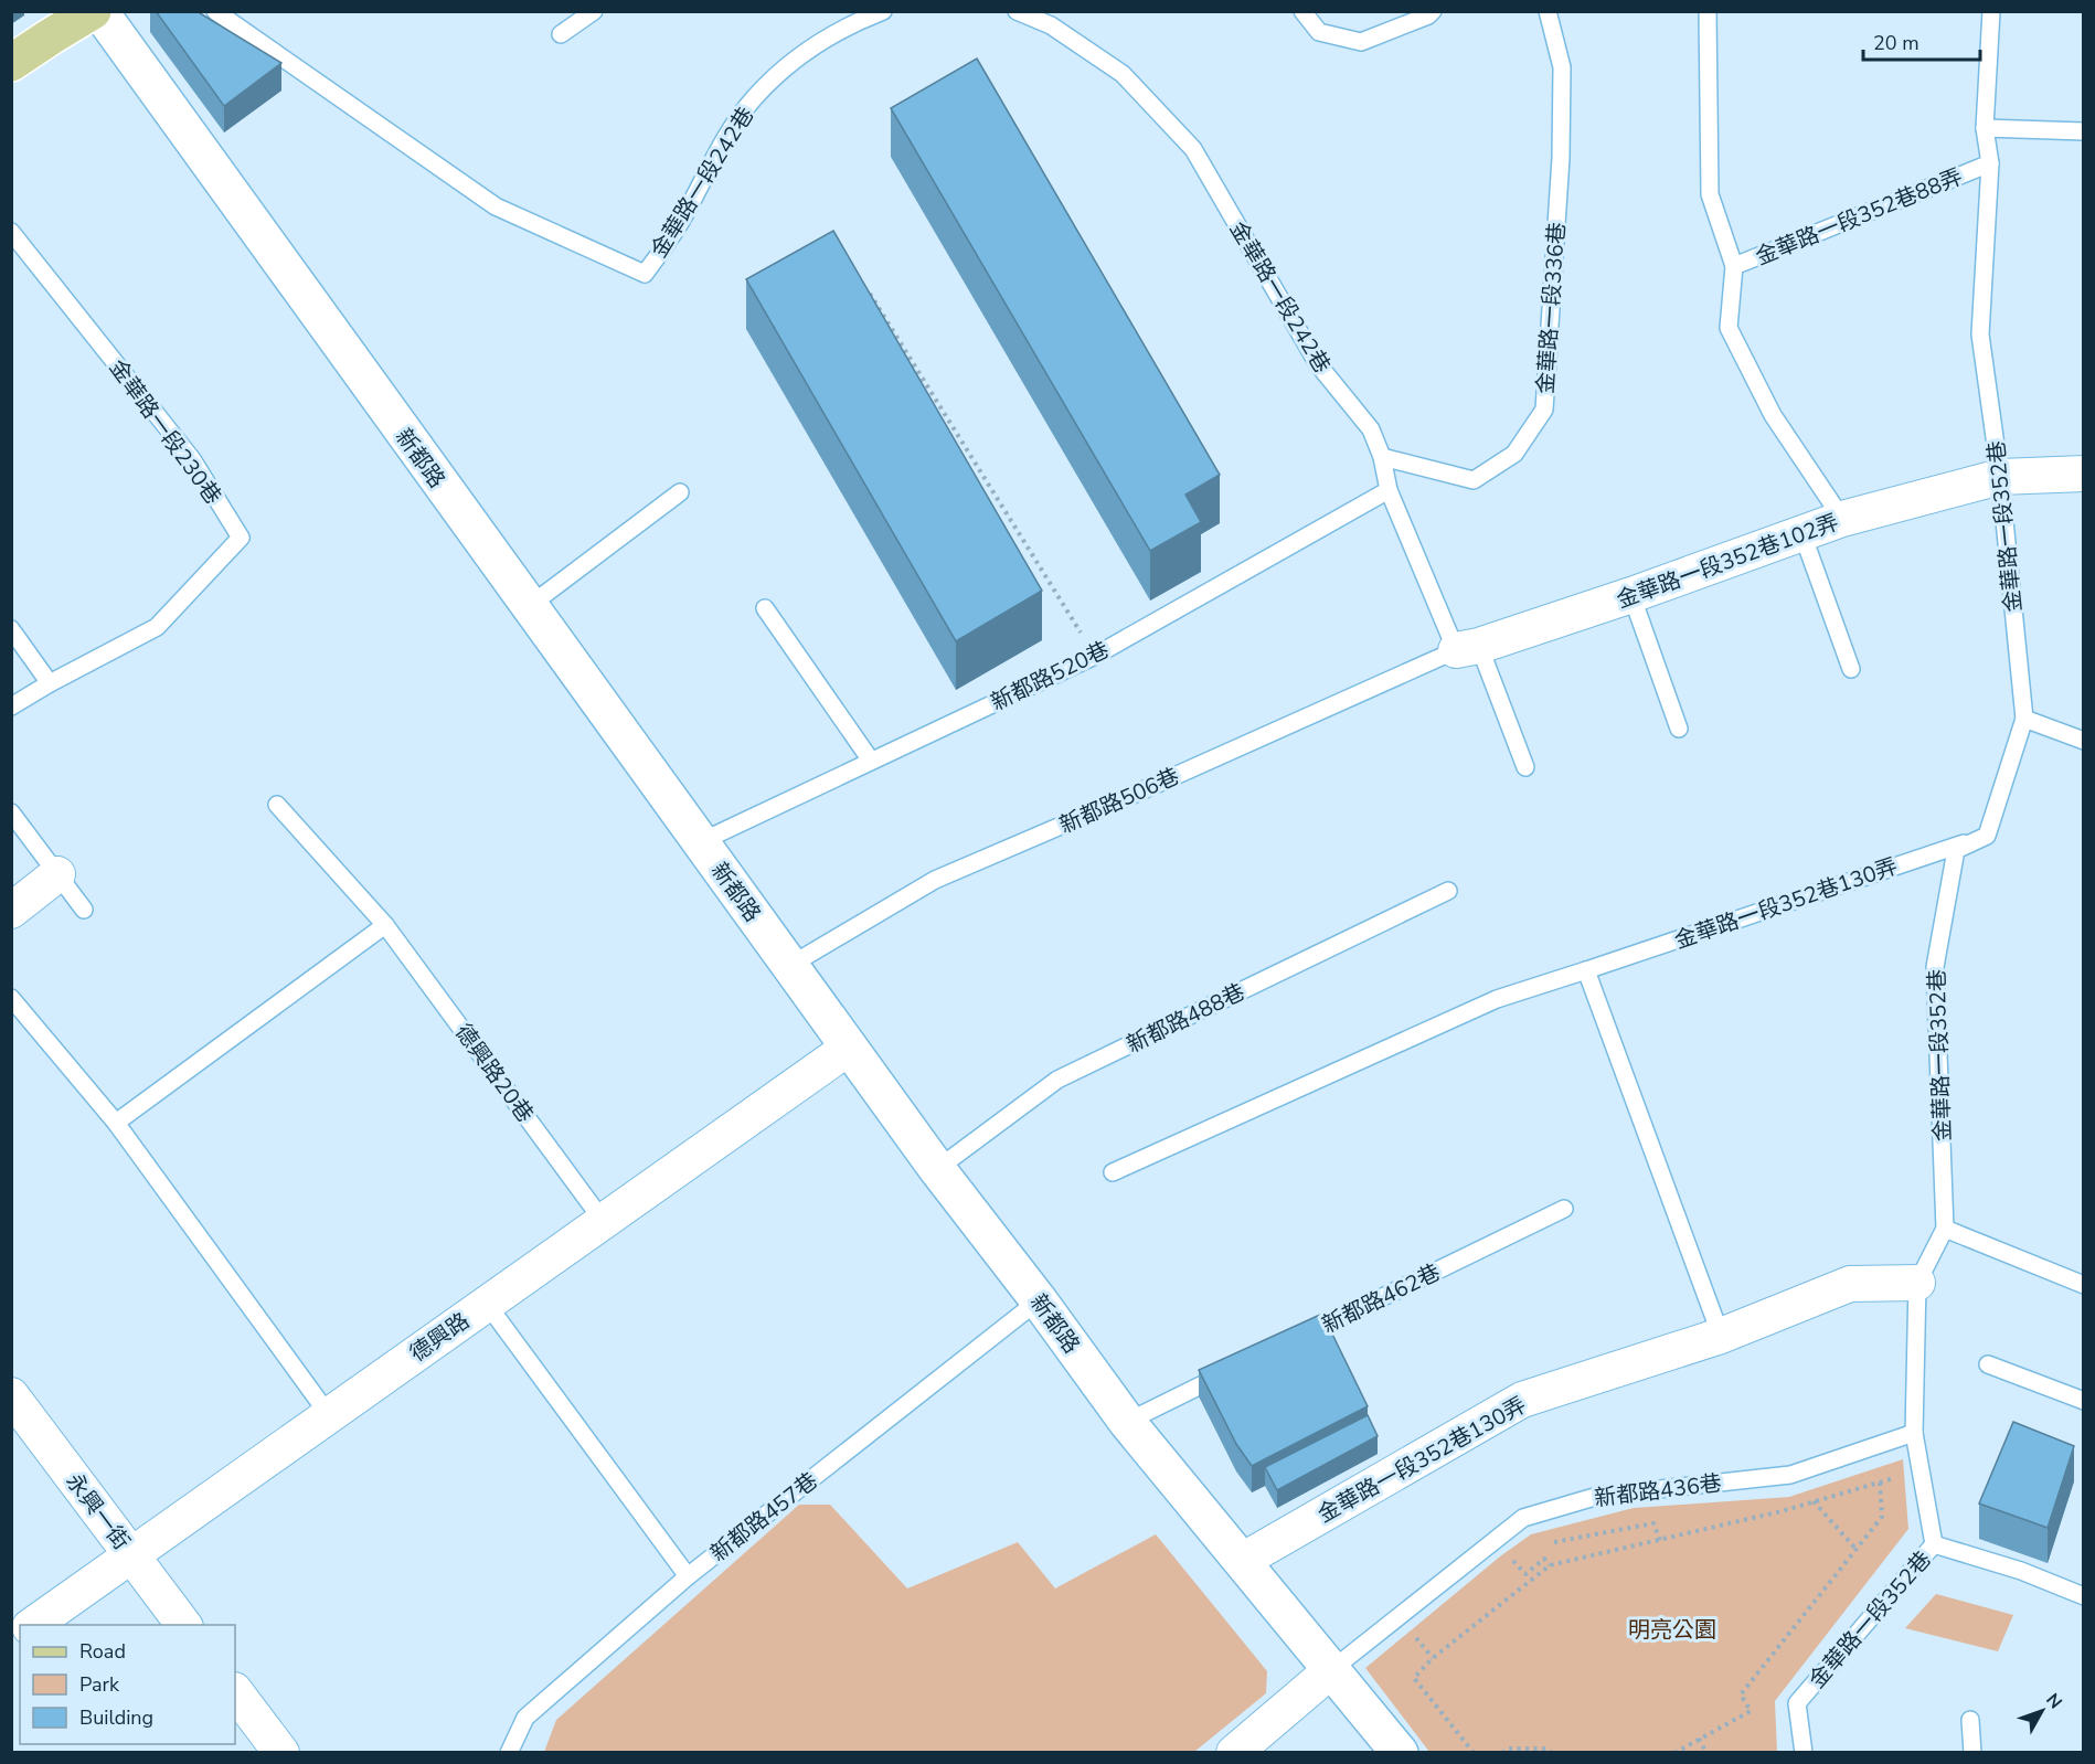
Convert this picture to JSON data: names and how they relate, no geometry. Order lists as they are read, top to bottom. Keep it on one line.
{"streets":{"street":["新都路","金華路一段352巷102弄","金華路一段352巷130弄","德興路","永興一街"],"lane":["金華路一段242巷","金華路一段352巷88弄","金華路一段336巷","金華路一段230巷","金華路一段352巷","新都路520巷","新都路506巷","新都路488巷","德興路20巷","新都路462巷","新都路436巷","新都路457巷"]},"crossings":[["金華路一段242巷","金華路一段336巷"],["金華路一段242巷","金華路一段352巷102弄"],["金華路一段242巷","新都路520巷"],["金華路一段242巷","新都路506巷"],["金華路一段352巷88弄","金華路一段352巷"],["金華路一段352巷88弄","金華路一段352巷102弄"],["新都路","新都路520巷"],["新都路","新都路506巷"],["新都路","金華路一段352巷130弄"],["新都路","新都路488巷"],["新都路","德興路"],["新都路","新都路436巷"],["新都路","新都路457巷"],["金華路一段352巷","金華路一段352巷102弄"],["金華路一段352巷","金華路一段352巷130弄"],["金華路一段352巷","新都路436巷"],["金華路一段352巷102弄","新都路506巷"],["德興路20巷","德興路"],["德興路","永興一街"]],"parks":["明亮公園"],"legend":["Road","Park","Building"],"scale_bar":"20 m","north":"top right"}
